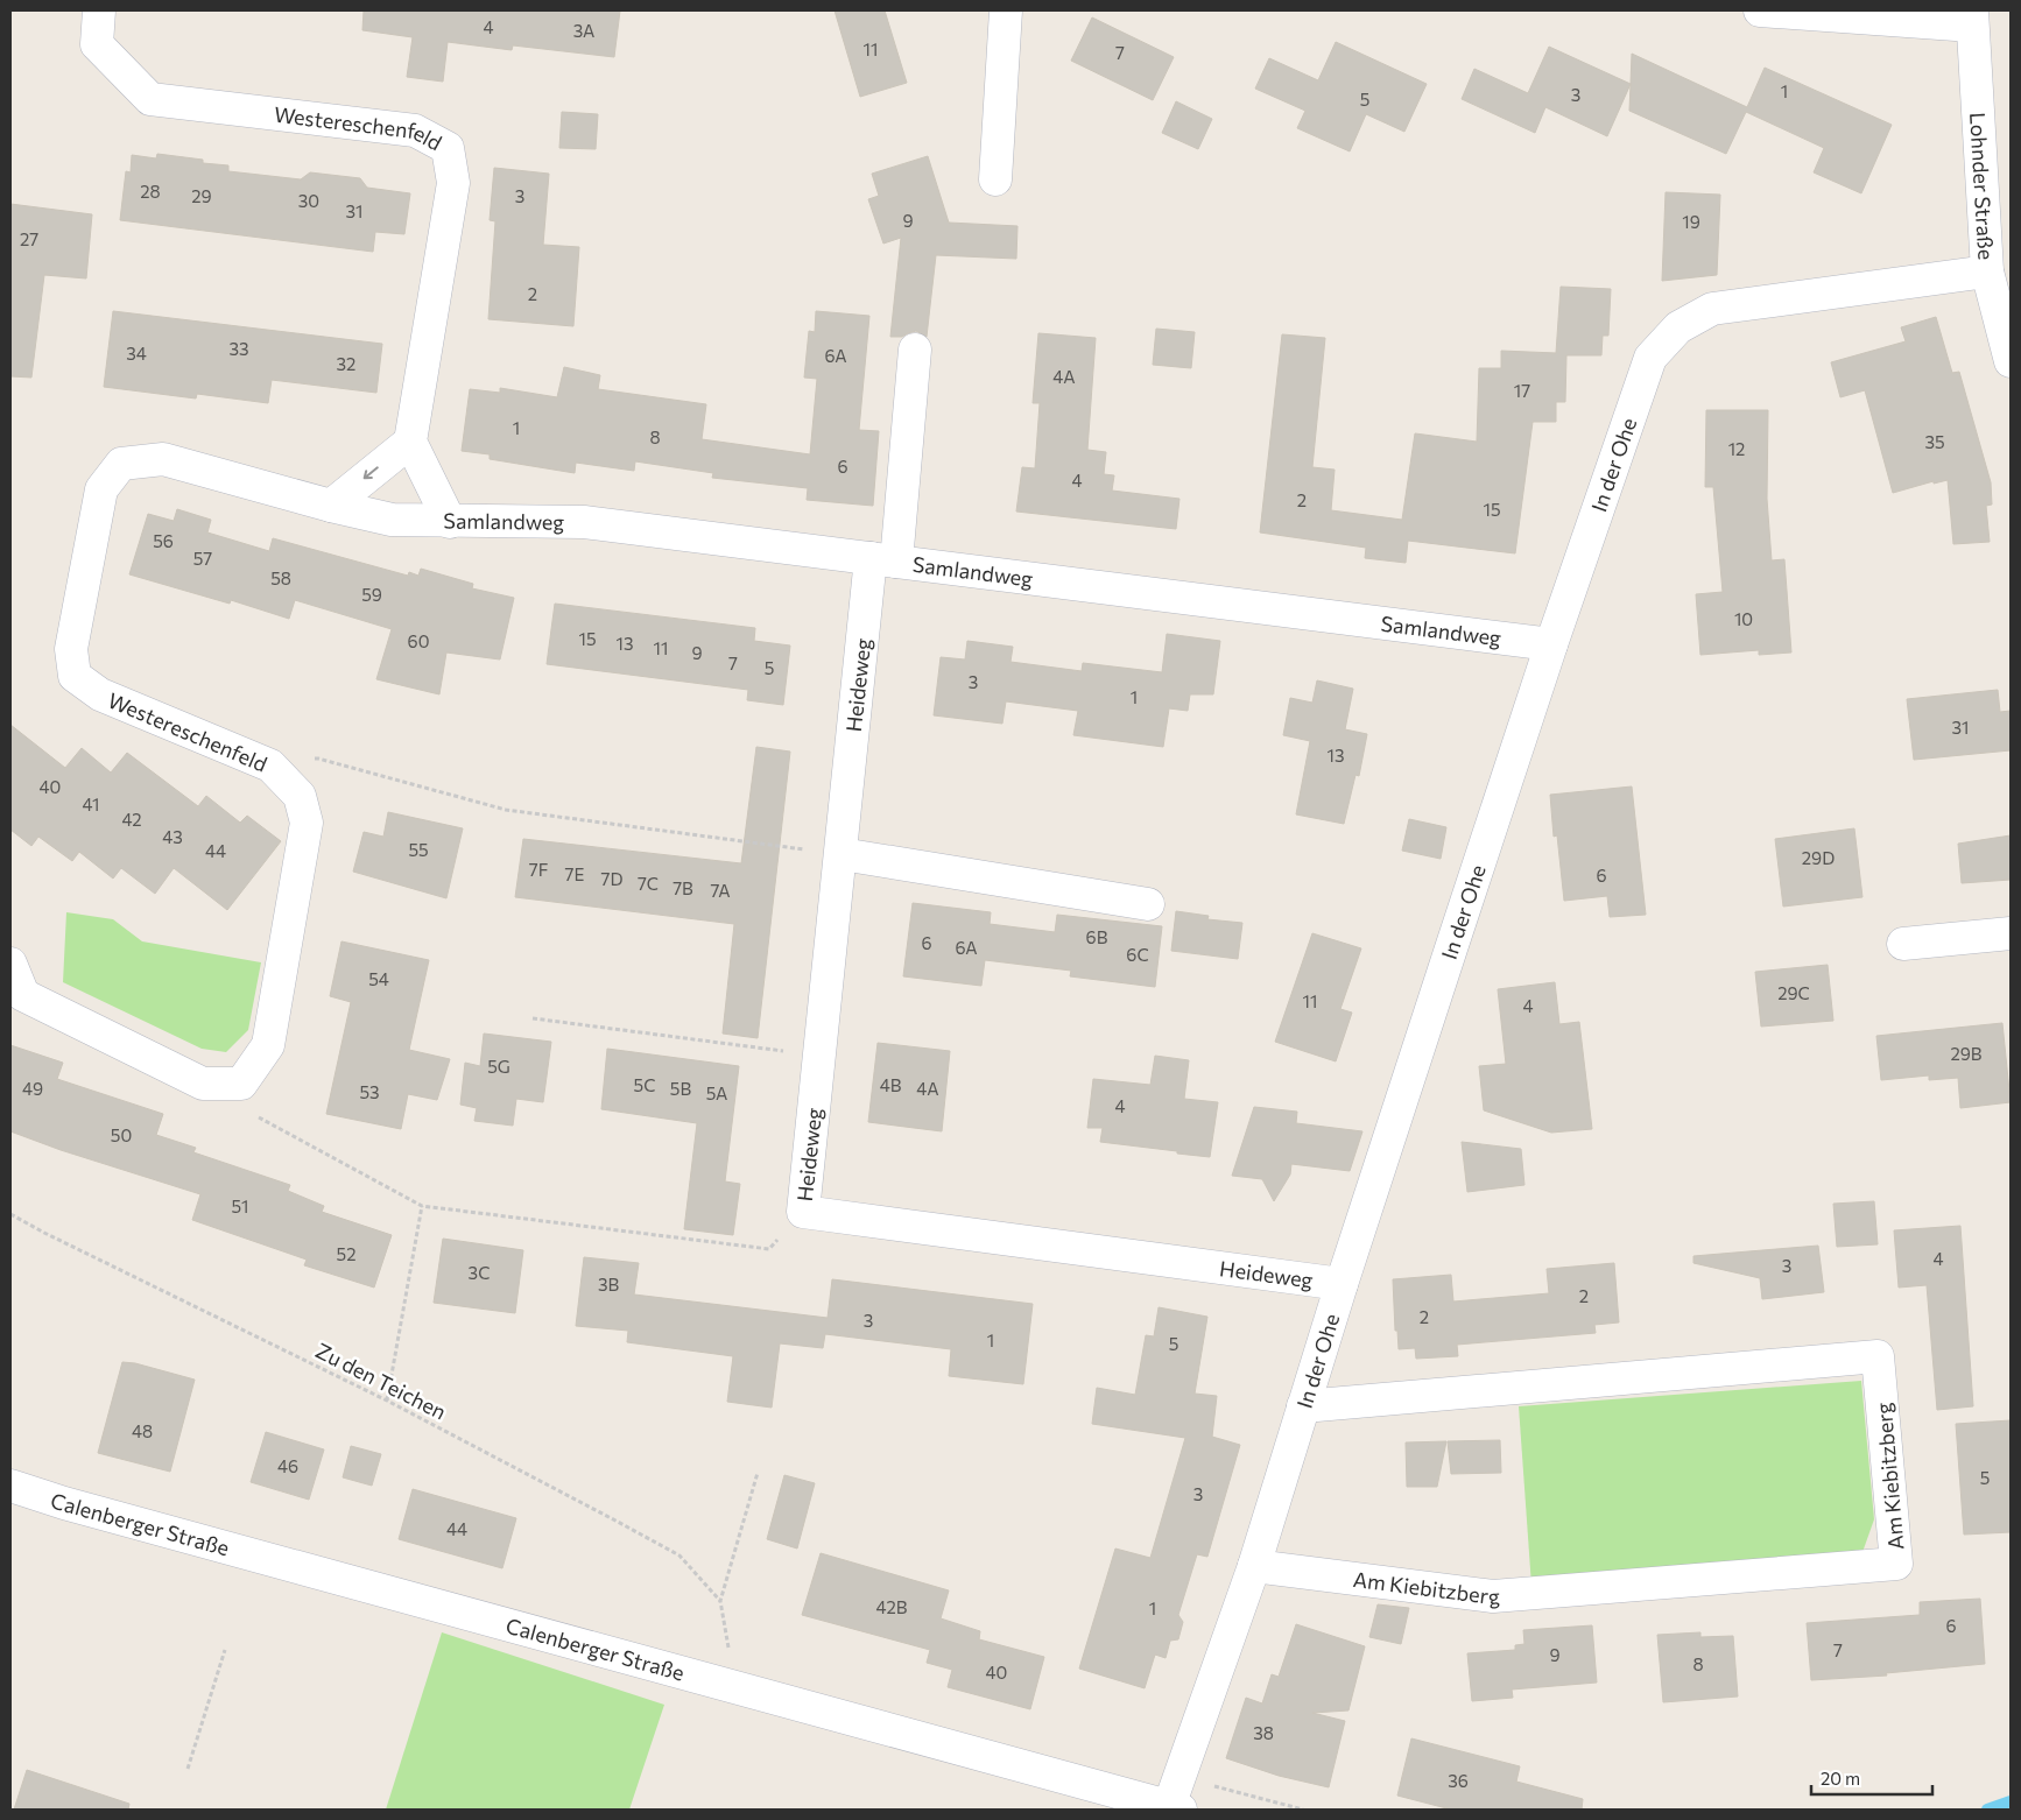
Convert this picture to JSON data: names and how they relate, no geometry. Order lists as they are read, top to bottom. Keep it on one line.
{"streets":{"street":["Westereschenfeld","Lohnder Straße","In der Ohe","Samlandweg","Heideweg","Am Kiebitzberg","Calenberger Straße"],"path":["Zu den Teichen"]},"crossings":[["Westereschenfeld","Samlandweg"],["Lohnder Straße","In der Ohe"],["In der Ohe","Samlandweg"],["In der Ohe","Heideweg"],["In der Ohe","Am Kiebitzberg"],["In der Ohe","Calenberger Straße"],["Samlandweg","Heideweg"]],"house_numbers":["4","3A","11","7","1","3","5","28","29","3","30","31","9","19","27","2","33","34","6A","32","4A","17","1","8","35","12","6","4","2","15","56","57","58","59","10","15","60","13","11","9","7","5","3","1","31","13","40","41","42","43","55","44","29D","7F","7E","6","7D","7C","7B","7A","6B","6","6A","6C","54","29C","11","4","29B","5G","5C","4B","49","5B","4A","53","5A","4","50","51","52","4","3","3C","3B","2","2","3","1","5","48","46","5","3","44","42B","1","6","7","9","8","40","38","36"],"scale_bar":"20 m"}
